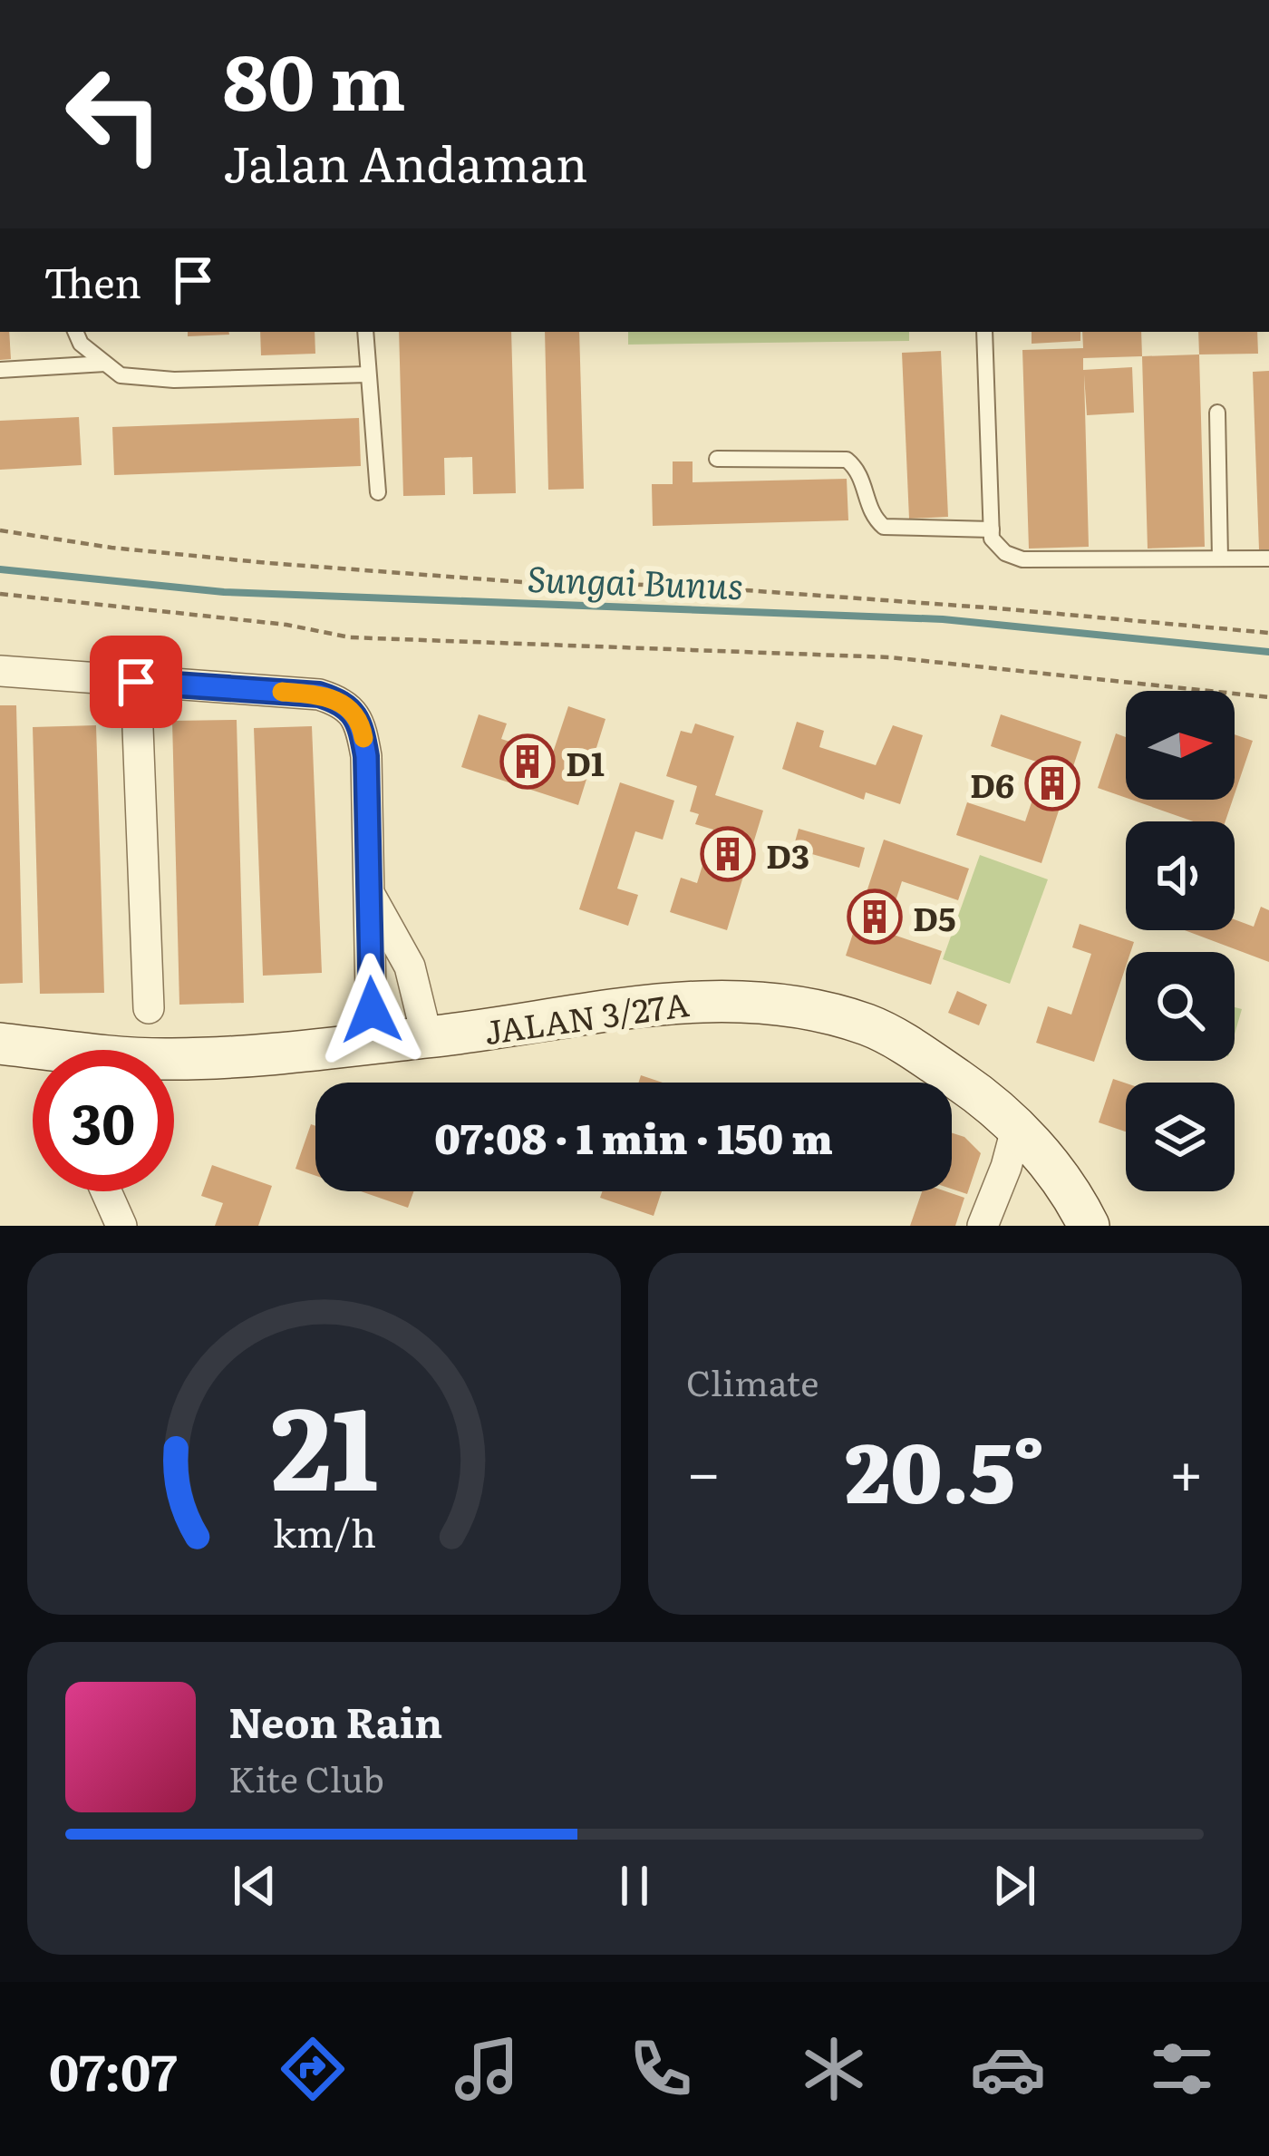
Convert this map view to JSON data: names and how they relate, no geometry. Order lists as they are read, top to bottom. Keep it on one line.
{"streets":{"street":["JALAN 3/27A"]},"water":["Sungai Bunus"],"places":{"building":["D1","D6","D3","D5"]},"north":"right","page":{"turn":["80 m","Jalan Andaman"],"then":"Then","limit":"30","trip":"07:08 · 1 min · 150 m","tile":"Climate","heat":["−","20.5°","+"],"song":["Neon Rain","Kite Club"],"tabs":"07:07","gauge":["21","km/h"]}}
